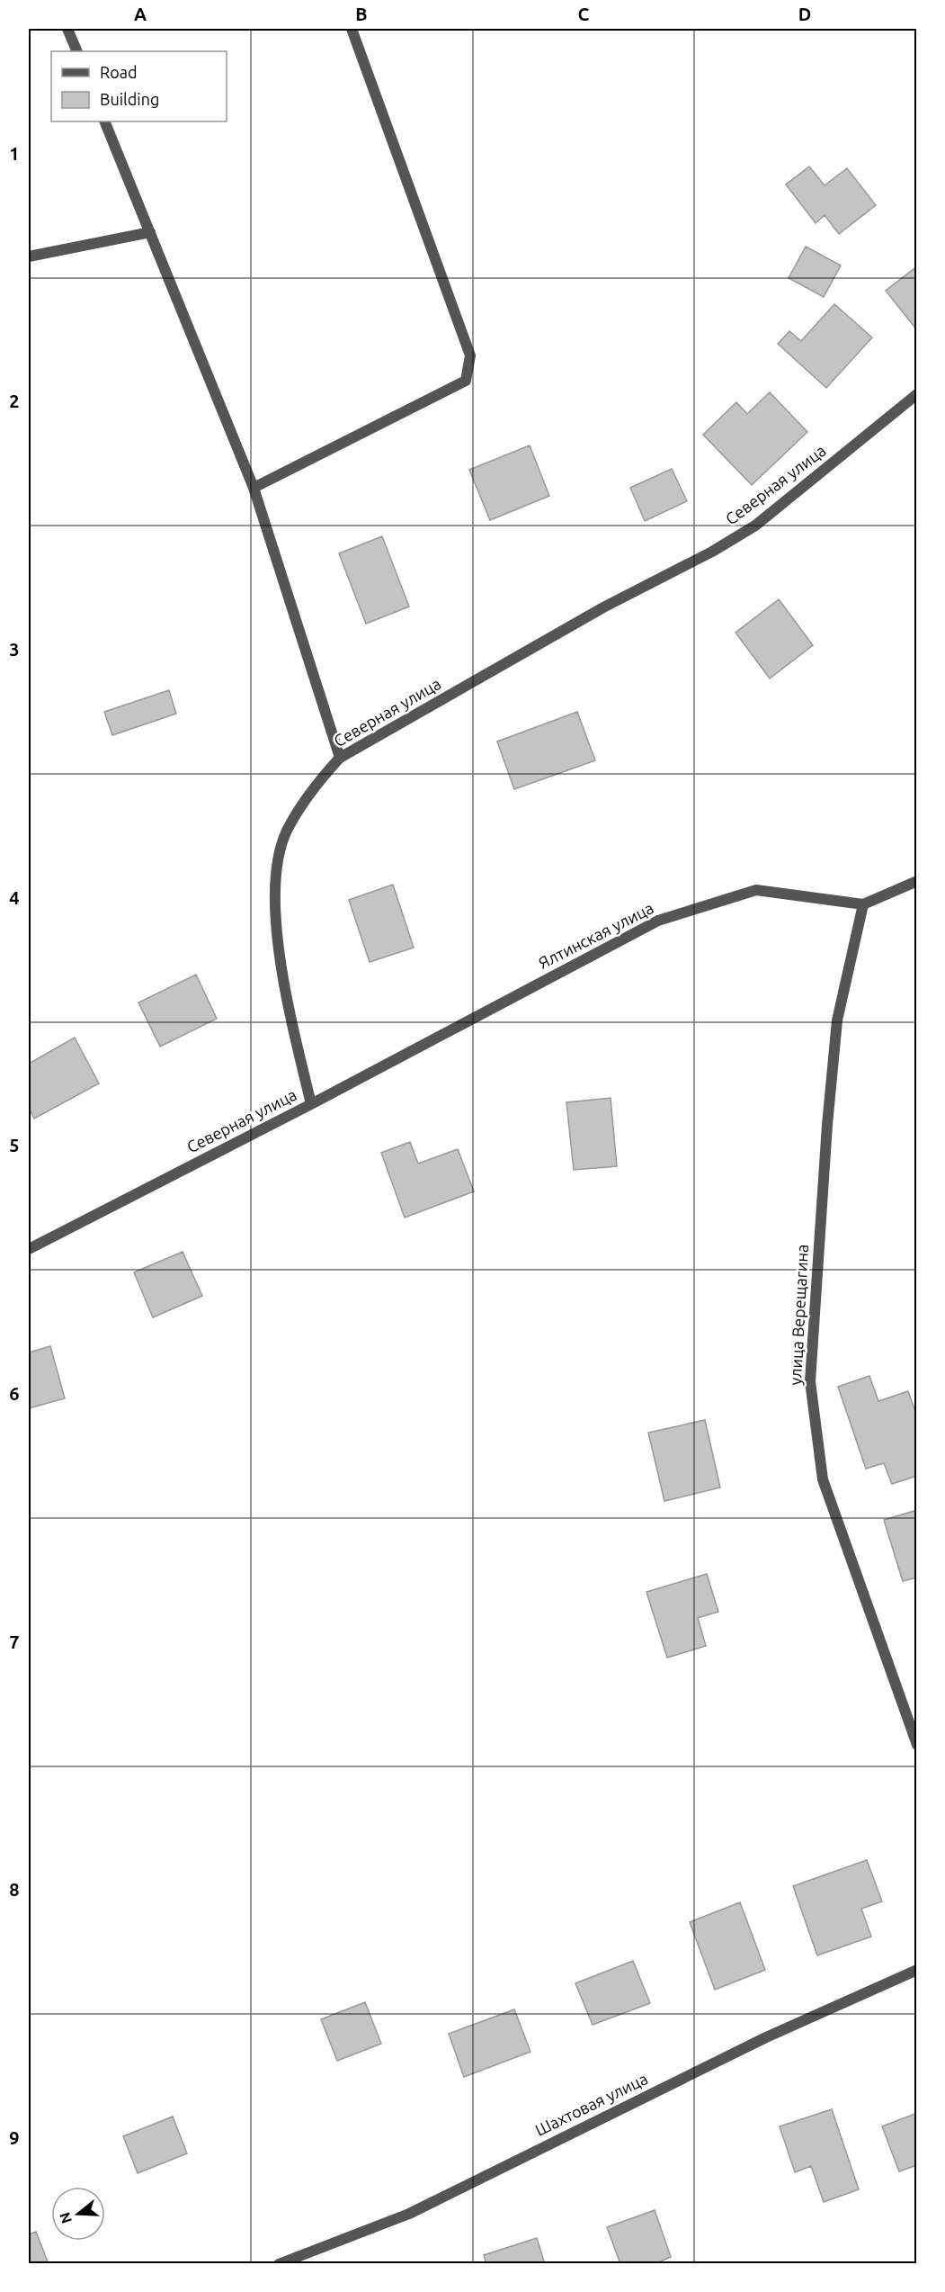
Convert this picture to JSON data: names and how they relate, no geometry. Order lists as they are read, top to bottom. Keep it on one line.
{"streets":{"street":["Северная улица","Ялтинская улица","улица Верещагина","Шахтовая улица"]},"crossings":[["Северная улица","Ялтинская улица"],["Ялтинская улица","улица Верещагина"]],"legend":["Road","Building"],"north":"left","grid":{"columns":["A","B","C","D"],"rows":["1","2","3","4","5","6","7","8","9"]}}
